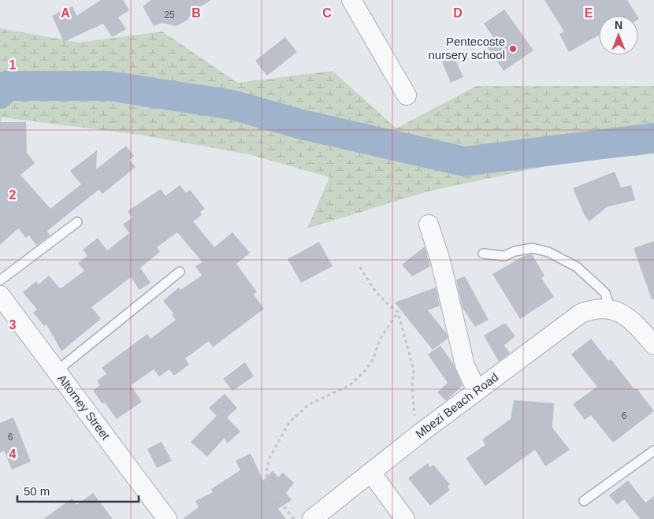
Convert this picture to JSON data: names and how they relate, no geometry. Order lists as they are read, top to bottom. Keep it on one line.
{"streets":{"street":["Mbezi Beach Road","Altorney Street"]},"places":["Pentecoste nursery school"],"house_numbers":["25","6","6"],"scale_bar":"50 m","north":"top","grid":{"columns":["A","B","C","D","E"],"rows":["1","2","3","4"]}}
